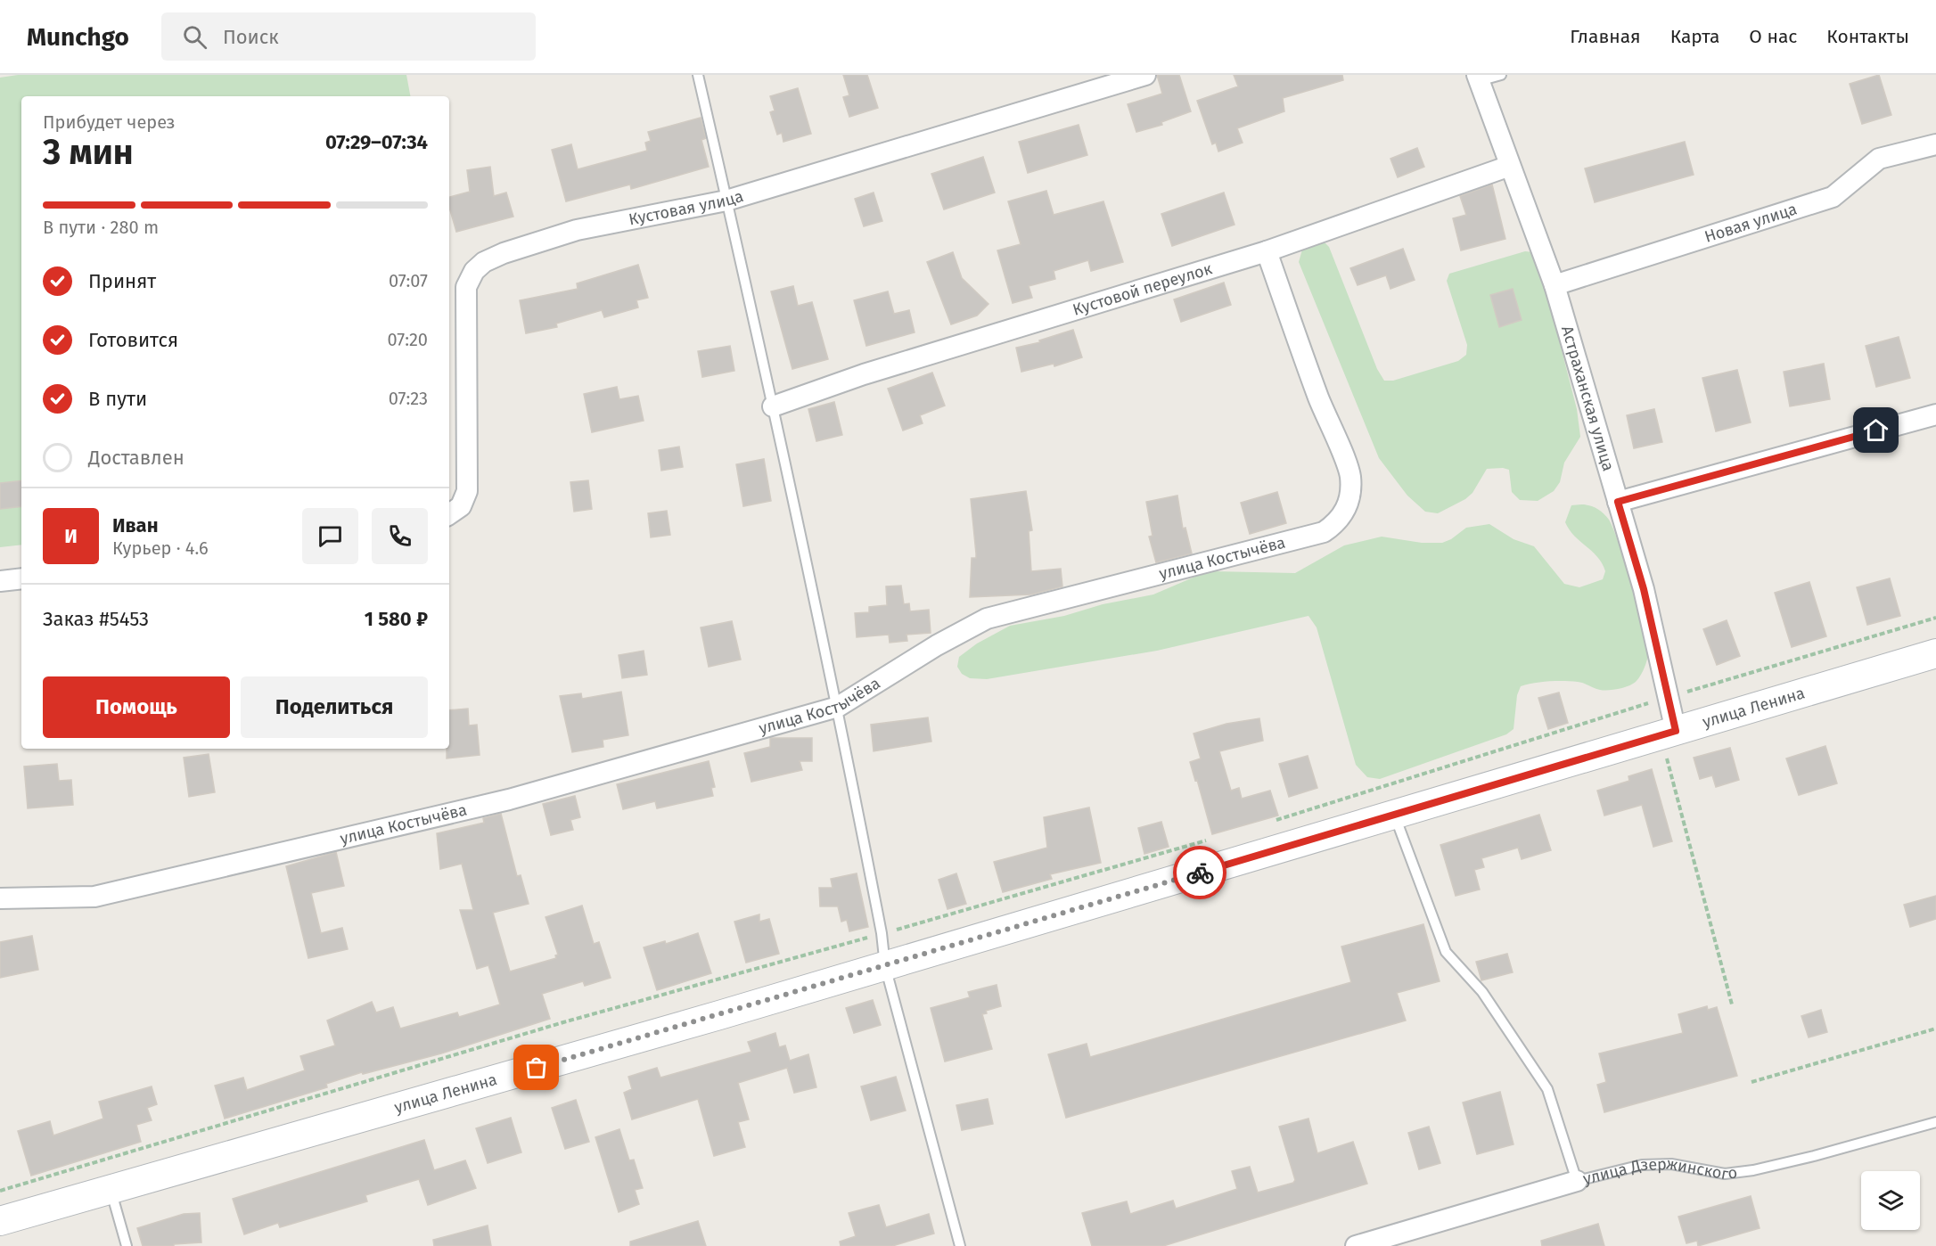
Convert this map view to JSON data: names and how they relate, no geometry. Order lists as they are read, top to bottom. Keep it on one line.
{"streets":{"main road":["улица Ленина"],"street":["Кустовая улица","Новая улица","Кустовой переулок","Астраханская улица","улица Костычёва","улица Дзержинского"]},"crossings":[["Новая улица","Астраханская улица"],["Кустовой переулок","Астраханская улица"],["Кустовой переулок","улица Костычёва"],["Астраханская улица","улица Ленина"]],"page":{"header":"Munchgo","search":"Поиск","nav":["Главная","Карта","О нас","Контакты"],"heading":["3 мин","Прибудет через","07:29–07:34"],"panel":["Иван","Курьер · 4.6","Заказ #5453","1 580 ₽"],"bar":"В пути · 280 m","list":[["Принят","07:07"],["Готовится","07:20"],["В пути","07:23"],"Доставлен"],"round":"И","buttons":["Помощь","Поделиться"]}}
